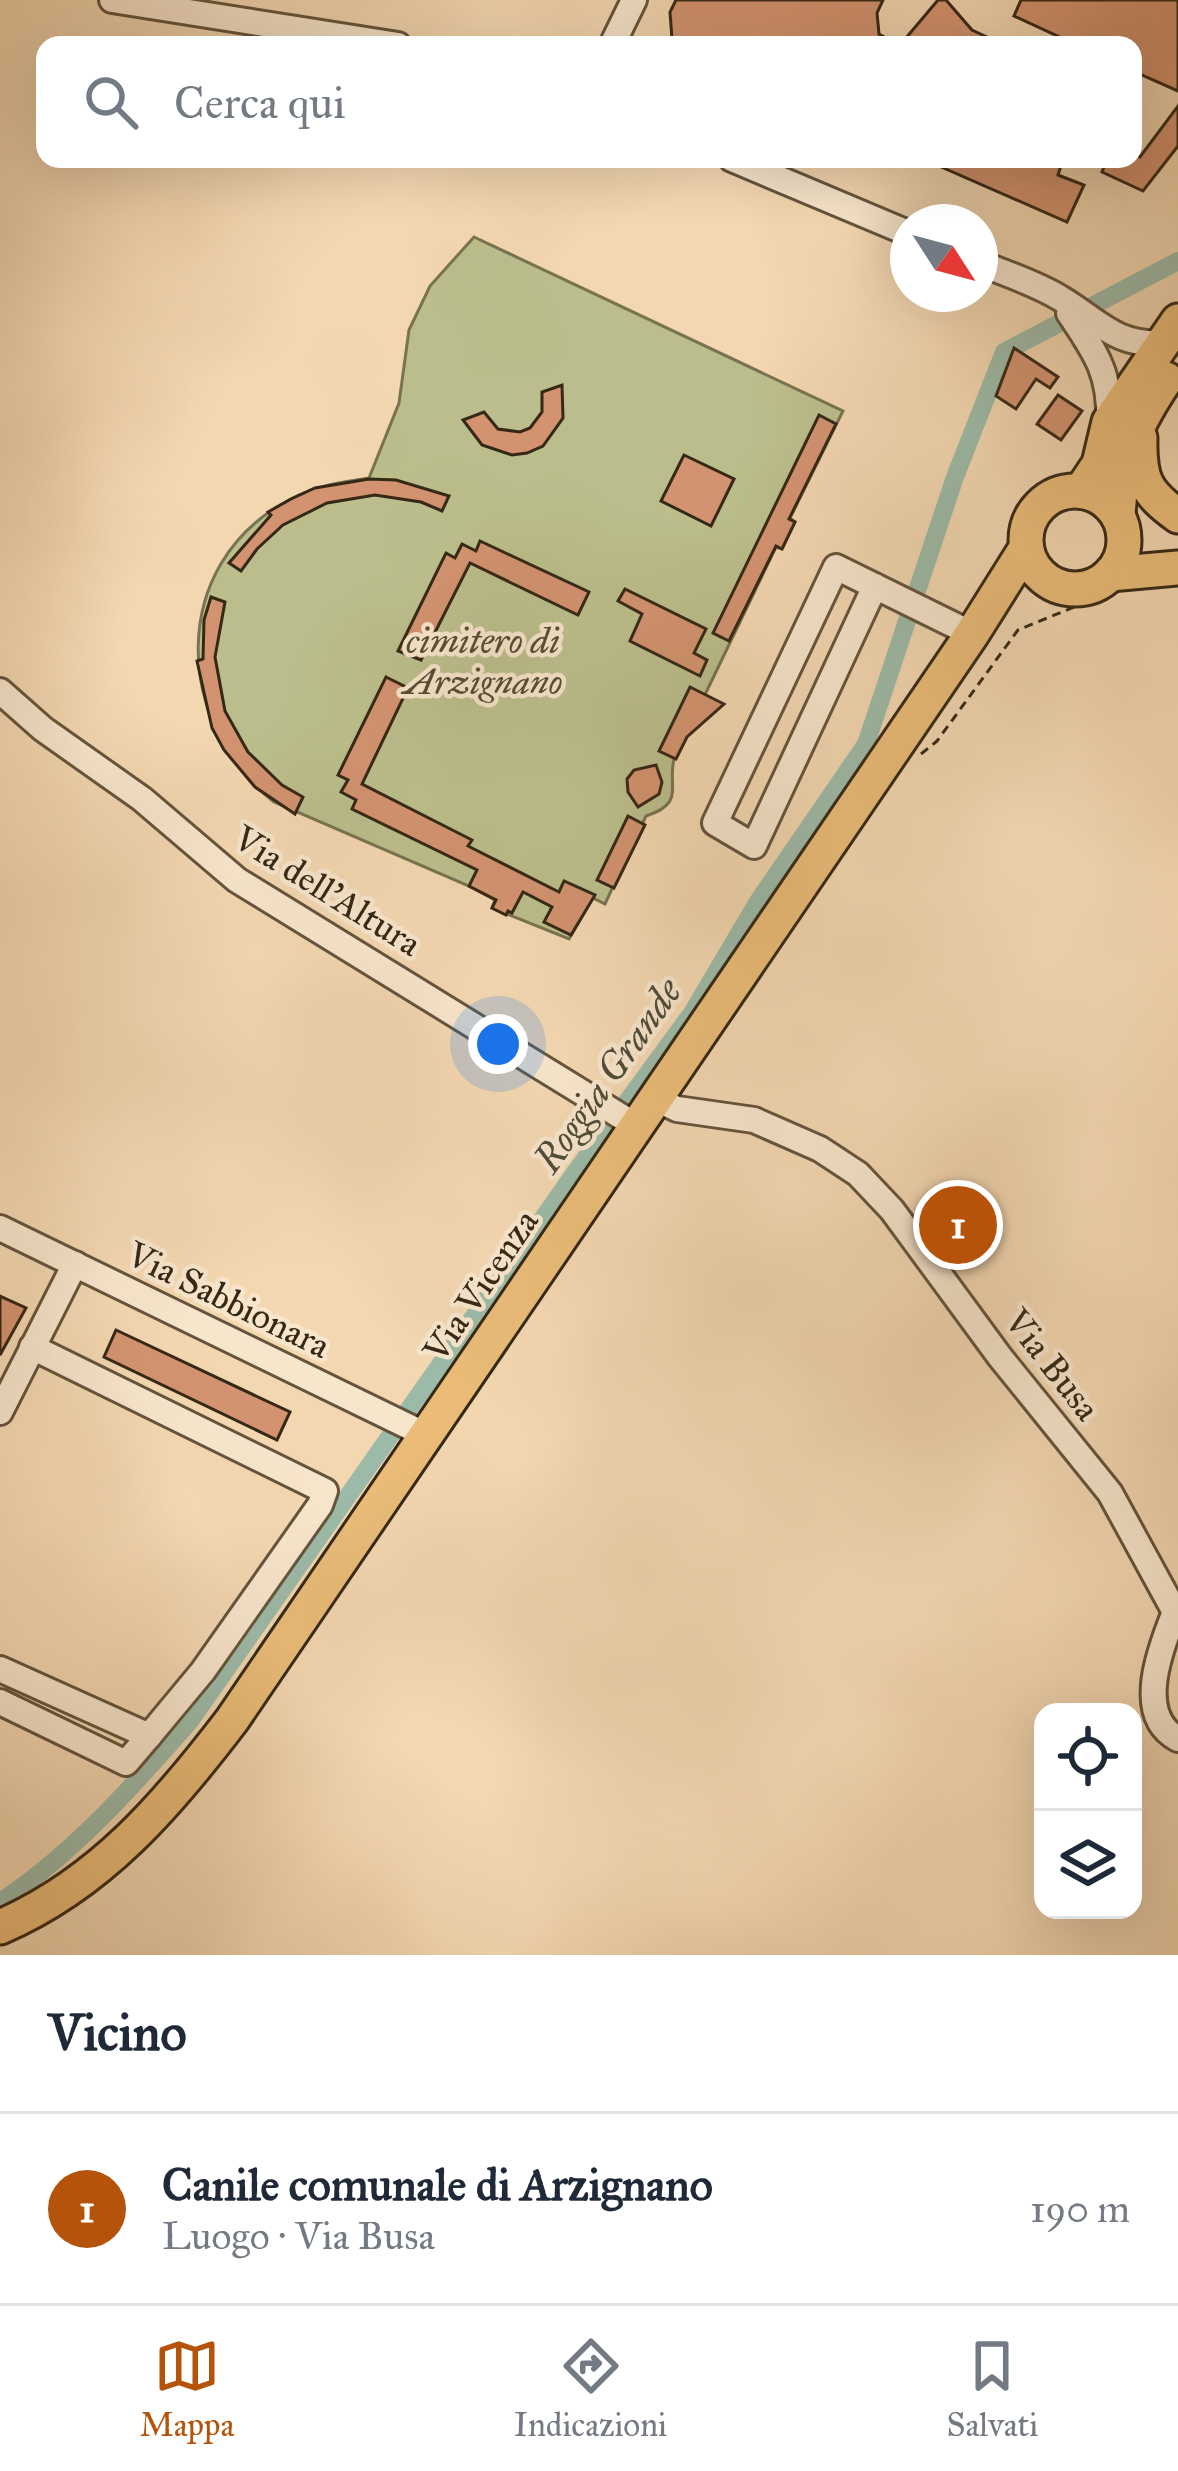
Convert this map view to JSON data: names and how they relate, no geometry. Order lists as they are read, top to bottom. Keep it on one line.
{"streets":{"main road":["Via Vicenza"],"street":["Via dell'Altura","Via Sabbionara","Via Busa"]},"crossings":[["Via dell'Altura","Via Vicenza"],["Via dell'Altura","Via Busa"],["Via Vicenza","Via Sabbionara"],["Via Vicenza","Via Busa"]],"water":["Roggia Grande"],"parks":["cimitero di Arzignano"],"north":"bottom right","page":{"search":"Cerca qui","pins":"1","heading":"Vicino","list":[{"mark":"1","name":"Canile comunale di Arzignano","note":"Luogo · Via Busa","value":"190 m"}],"nav":["Mappa","Indicazioni","Salvati"]}}
